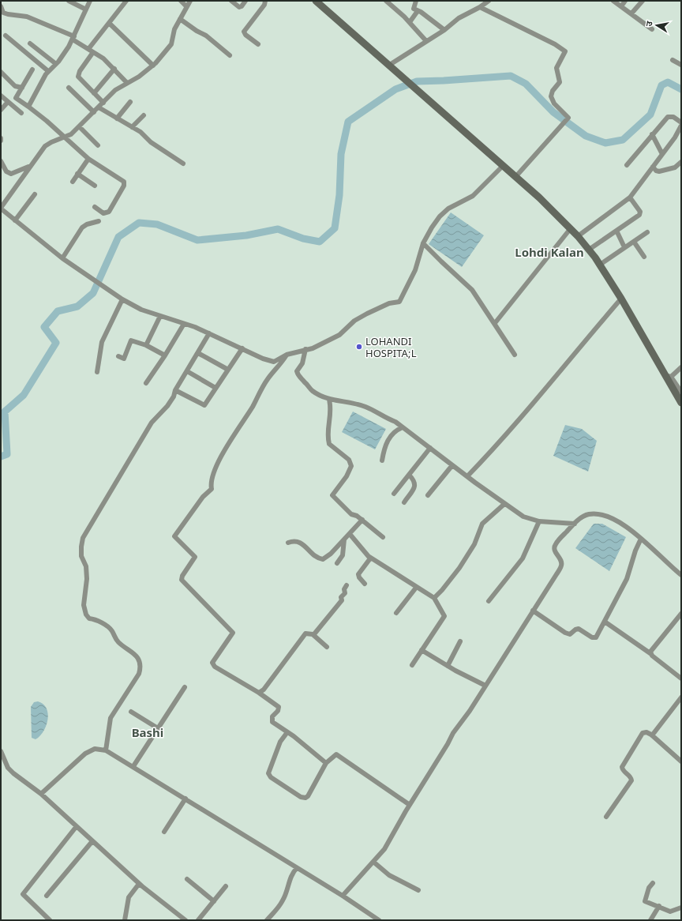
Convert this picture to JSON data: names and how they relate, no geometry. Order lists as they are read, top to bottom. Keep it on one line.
{"districts":["Lohdi Kalan","Bashi"],"places":["LOHANDI HOSPITA;L"],"north":"left"}
